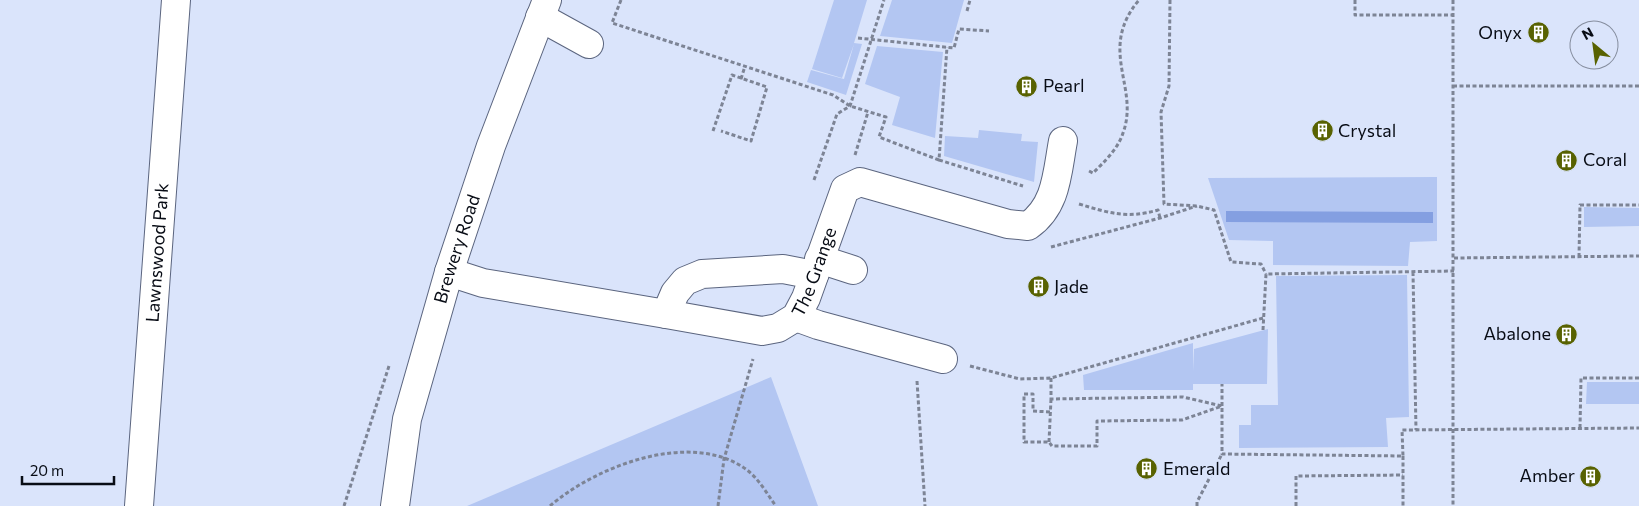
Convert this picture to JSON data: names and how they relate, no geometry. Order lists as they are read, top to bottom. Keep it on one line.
{"streets":{"main road":["Brewery Road","Lawnswood Park","The Grange"]},"crossings":[["Brewery Road","The Grange"]],"places":{"building":["Onyx","Pearl","Crystal","Coral","Jade","Abalone","Emerald","Amber"]},"scale_bar":"20 m","north":"top left"}
